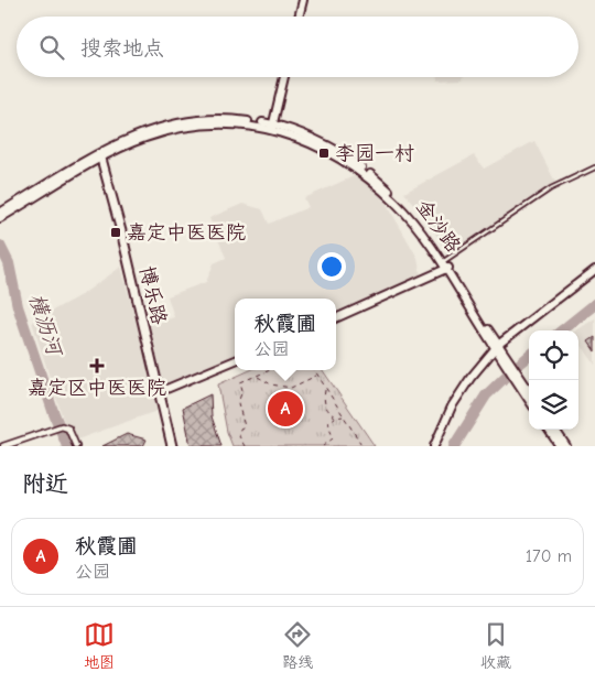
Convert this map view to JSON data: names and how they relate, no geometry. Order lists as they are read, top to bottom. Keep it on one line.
{"streets":{"main road":["博乐路"],"street":["金沙路"]},"crossings":[["金沙路","博乐路"]],"water":["横沥河"],"places":{"transit":["李园一村","嘉定中医医院"],"health":["嘉定区中医医院"]},"page":{"search":"搜索地点","popup":["秋霞圃","公园"],"pins":"A","heading":"附近","list":[{"mark":"A","name":"秋霞圃","note":"公园","value":"170 m"}],"nav":["地图","路线","收藏"]}}
